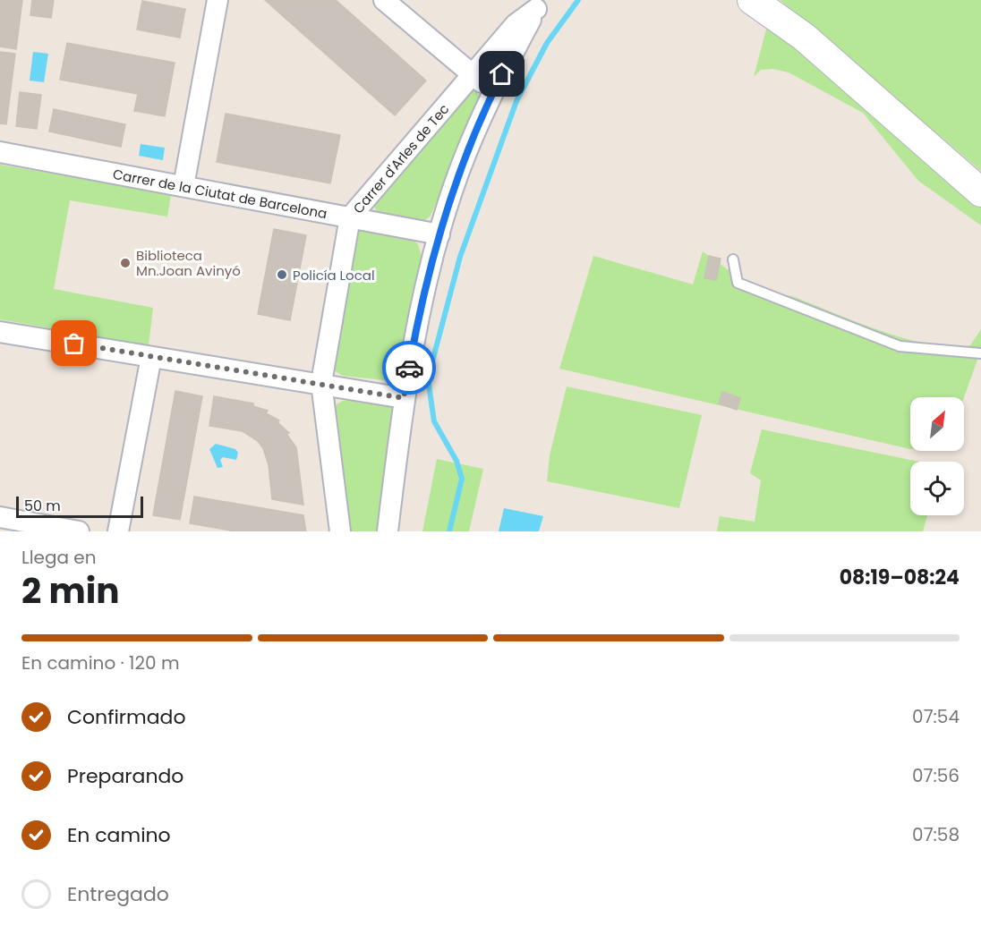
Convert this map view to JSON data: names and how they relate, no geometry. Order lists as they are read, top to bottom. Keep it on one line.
{"streets":{"street":["Carrer d'Arles de Tec","Carrer de la Ciutat de Barcelona"]},"crossings":[["Carrer d'Arles de Tec","Carrer de la Ciutat de Barcelona"]],"places":["Biblioteca Mn.Joan Avinyó","Policía Local"],"scale_bar":"50 m","north":"top right","page":{"scale":"50 m","heading":["2 min","Llega en","08:19–08:24"],"bar":"En camino · 120 m","list":[["Confirmado","07:54"],["Preparando","07:56"],["En camino","07:58"],"Entregado"]}}
